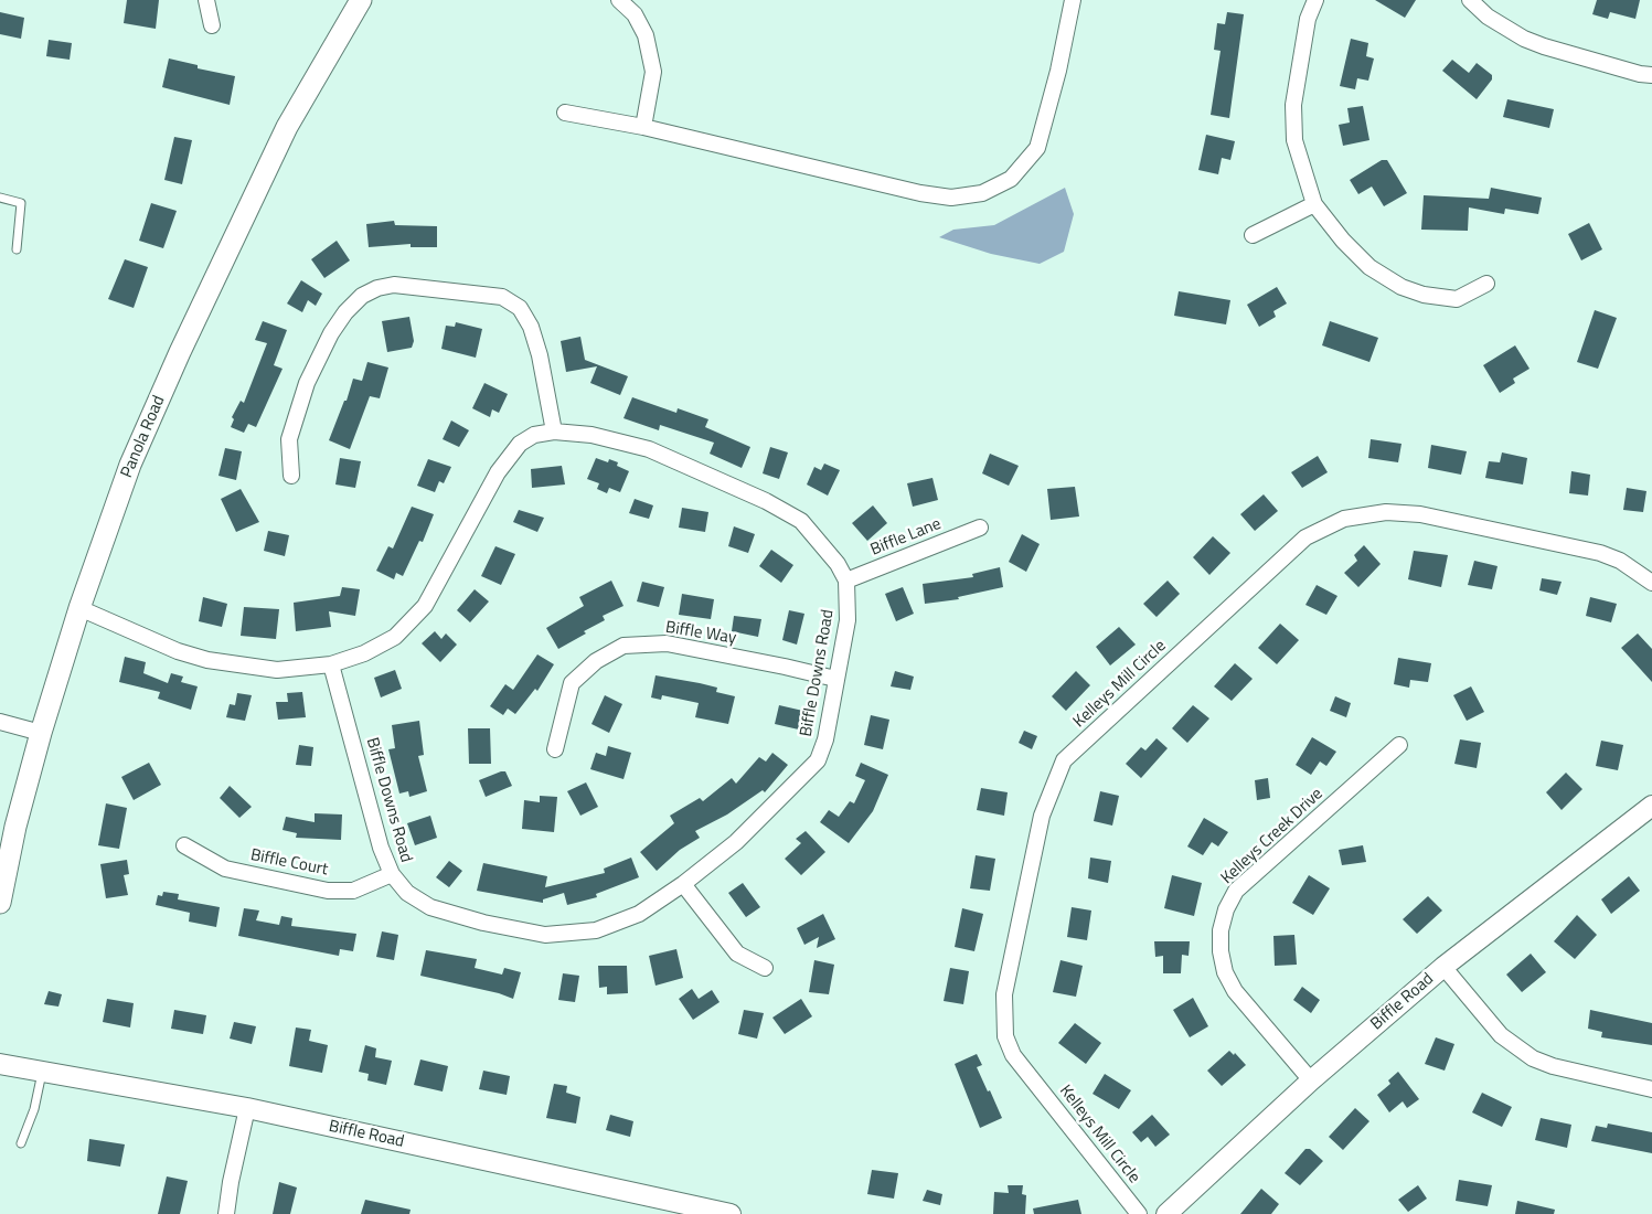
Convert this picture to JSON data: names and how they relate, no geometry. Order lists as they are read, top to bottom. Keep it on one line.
{"streets":{"main road":["Panola Road"],"street":["Biffle Lane","Biffle Way","Biffle Downs Road","Kelleys Mill Circle","Kelleys Creek Drive","Biffle Court","Biffle Road"]},"crossings":[["Panola Road","Biffle Downs Road"],["Biffle Lane","Biffle Downs Road"],["Biffle Way","Biffle Downs Road"],["Biffle Downs Road","Biffle Court"],["Kelleys Creek Drive","Biffle Road"]]}
